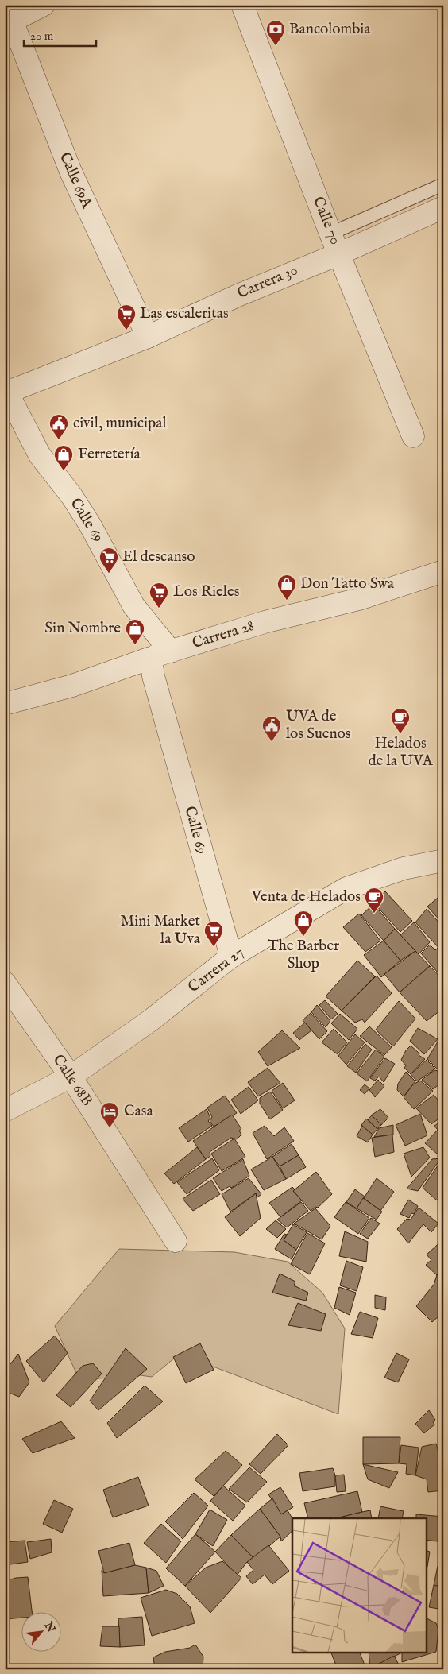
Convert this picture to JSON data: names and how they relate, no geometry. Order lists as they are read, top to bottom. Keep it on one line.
{"streets":{"street":["Calle 69A","Calle 70","Carrera 30","Calle 69","Carrera 28","Carrera 27","Calle 68B"]},"crossings":[["Calle 69A","Carrera 30"],["Calle 70","Carrera 30"],["Carrera 30","Calle 69"],["Calle 69","Carrera 28"],["Calle 69","Carrera 27"],["Carrera 27","Calle 68B"]],"places":{"bank":["Bancolombia"],"supermarket":["Las escaleritas","El descanso","Los Rieles","Mini Market la Uva"],"public building":["civil, municipal","UVA de los Suenos"],"shop":["Ferretería","Don Tatto Swa","Sin Nombre","The Barber Shop"],"cafe":["Helados de la UVA","Venta de Helados"],"hotel":["Casa"]},"scale_bar":"20 m","north":"top right"}
